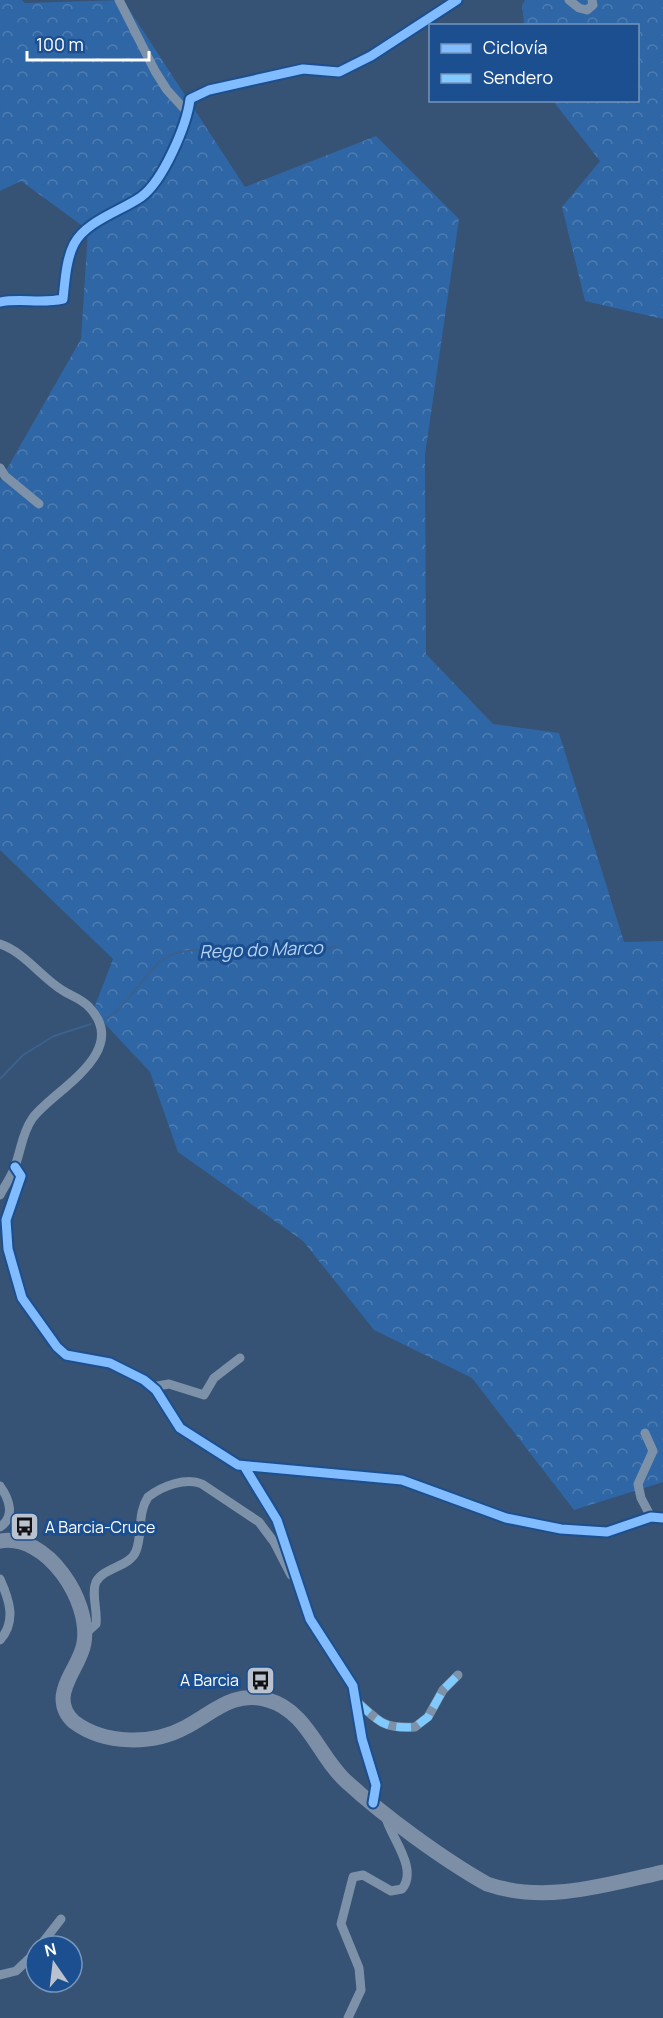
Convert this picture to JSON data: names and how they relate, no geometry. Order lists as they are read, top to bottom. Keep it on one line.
{"water":["Rego do Marco"],"places":{"bus stop":["A Barcia-Cruce","A Barcia"]},"legend":["Ciclovía","Sendero"],"scale_bar":"100 m","north":"top"}
